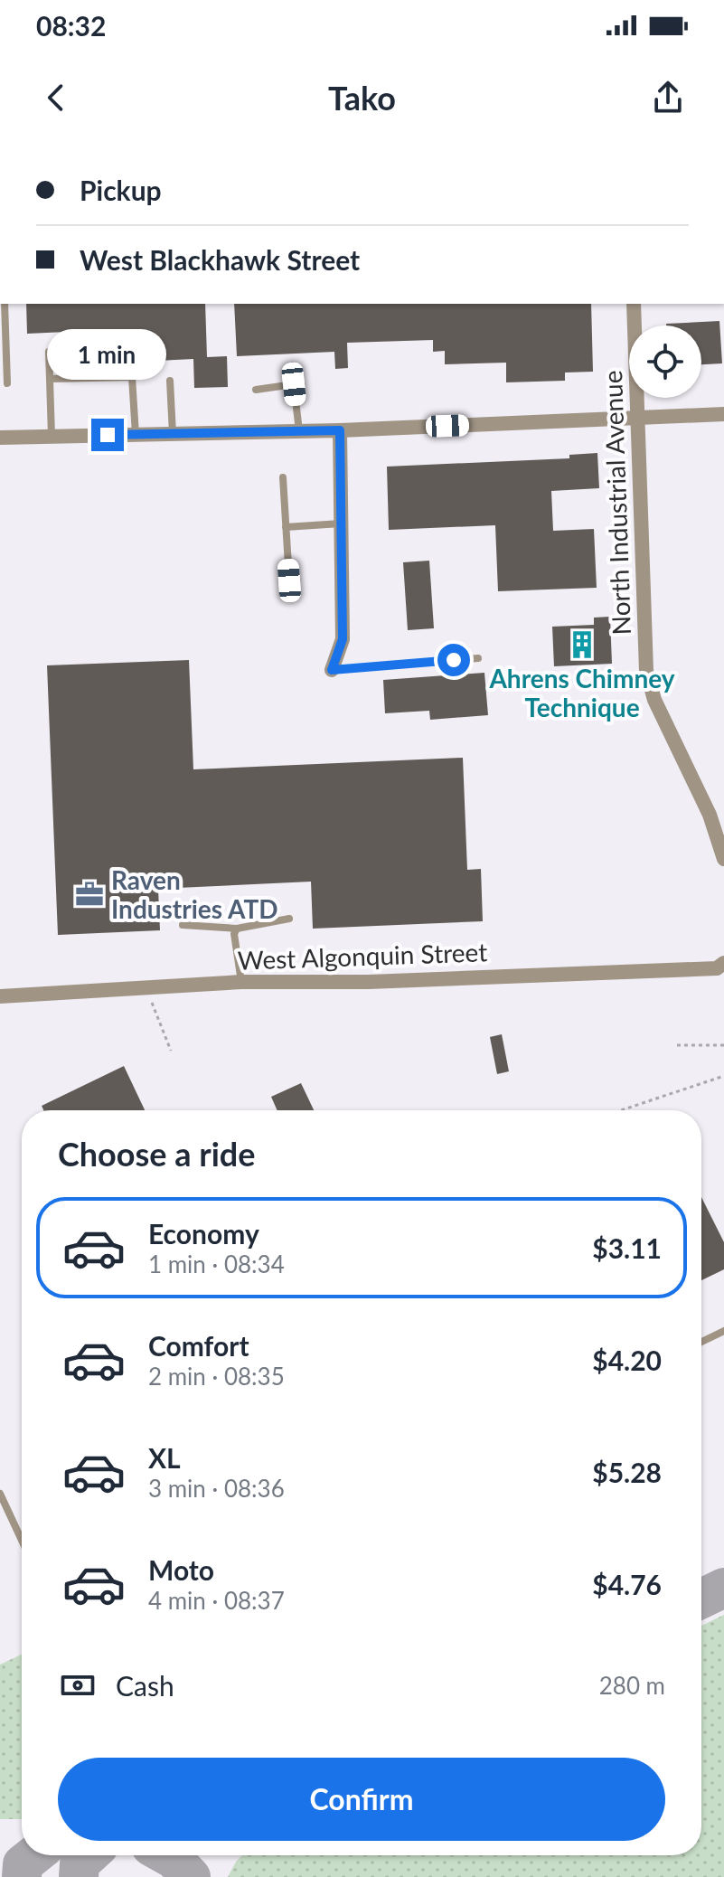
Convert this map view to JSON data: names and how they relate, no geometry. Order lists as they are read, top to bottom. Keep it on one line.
{"streets":{"street":["North Industrial Avenue","West Algonquin Street"]},"places":{"building":["Ahrens Chimney Technique"],"office":["Raven Industries ATD"]},"page":{"status":"08:32","header":"Tako","banner":["Pickup","West Blackhawk Street"],"bubble":"1 min","heading":"Choose a ride","list":[{"name":"Economy","note":"1 min · 08:34","value":"$3.11"},{"name":"Comfort","note":"2 min · 08:35","value":"$4.20"},{"name":"XL","note":"3 min · 08:36","value":"$5.28"},{"name":"Moto","note":"4 min · 08:37","value":"$4.76"}],"pay":["Cash","280 m"],"buttons":"Confirm"}}
